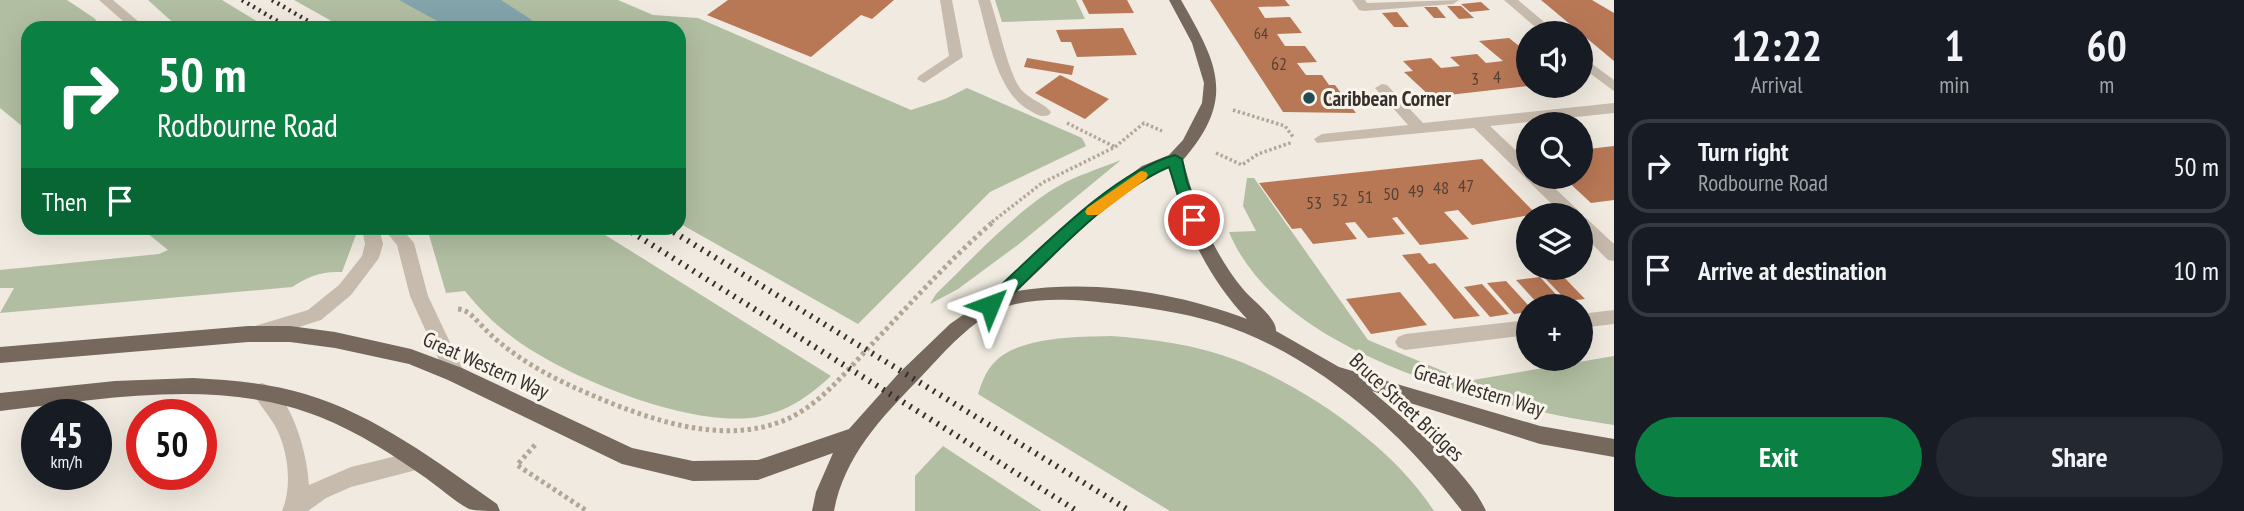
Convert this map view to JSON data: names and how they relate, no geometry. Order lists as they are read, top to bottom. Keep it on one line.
{"streets":{"main road":["Great Western Way","Bruce Street Bridges"]},"crossings":[["Great Western Way","Bruce Street Bridges"]],"places":["Caribbean Corner"],"house_numbers":["64","62","4","3","47","48","49","50","51","52","53"],"page":{"eta":["12:22","Arrival","1","min","60","m"],"map_buttons":"+","turn":["50 m","Rodbourne Road"],"list":[{"name":"Turn right","note":"Rodbourne Road","value":"50 m"},{"name":"Arrive at destination","value":"10 m"}],"then":"Then","speed":"45 km/h","limit":"50","buttons":["Exit","Share"]}}
